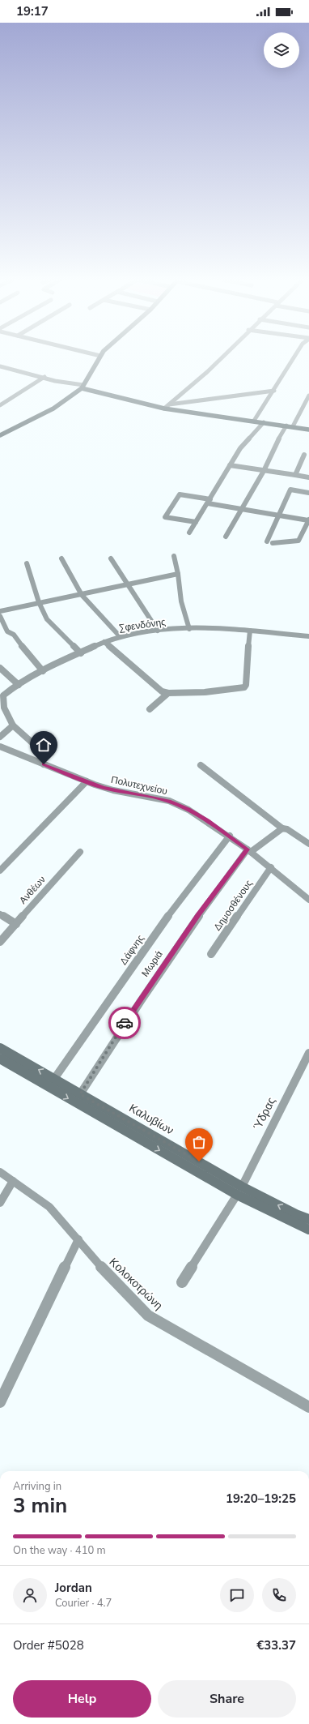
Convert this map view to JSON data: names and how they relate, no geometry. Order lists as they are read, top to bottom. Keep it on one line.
{"streets":{"main road":["Καλυβίων"],"street":["Σφενδόνης","Πολυτεχνείου","Ανθέων","Δημοσθένους","Δάφνης","Μωριά","Ύδρας","Κολοκοτρώνη"]},"crossings":[["Σφενδόνης","Πολυτεχνείου"],["Πολυτεχνείου","Δημοσθένους"],["Πολυτεχνείου","Δάφνης"],["Πολυτεχνείου","Μωριά"],["Δάφνης","Καλυβίων"],["Μωριά","Καλυβίων"],["Ύδρας","Καλυβίων"]],"page":{"status":"19:17","heading":["3 min","Arriving in","19:20–19:25"],"panel":["Jordan","Courier · 4.7","Order #5028","€33.37"],"bar":"On the way · 410 m","buttons":["Help","Share"]}}
